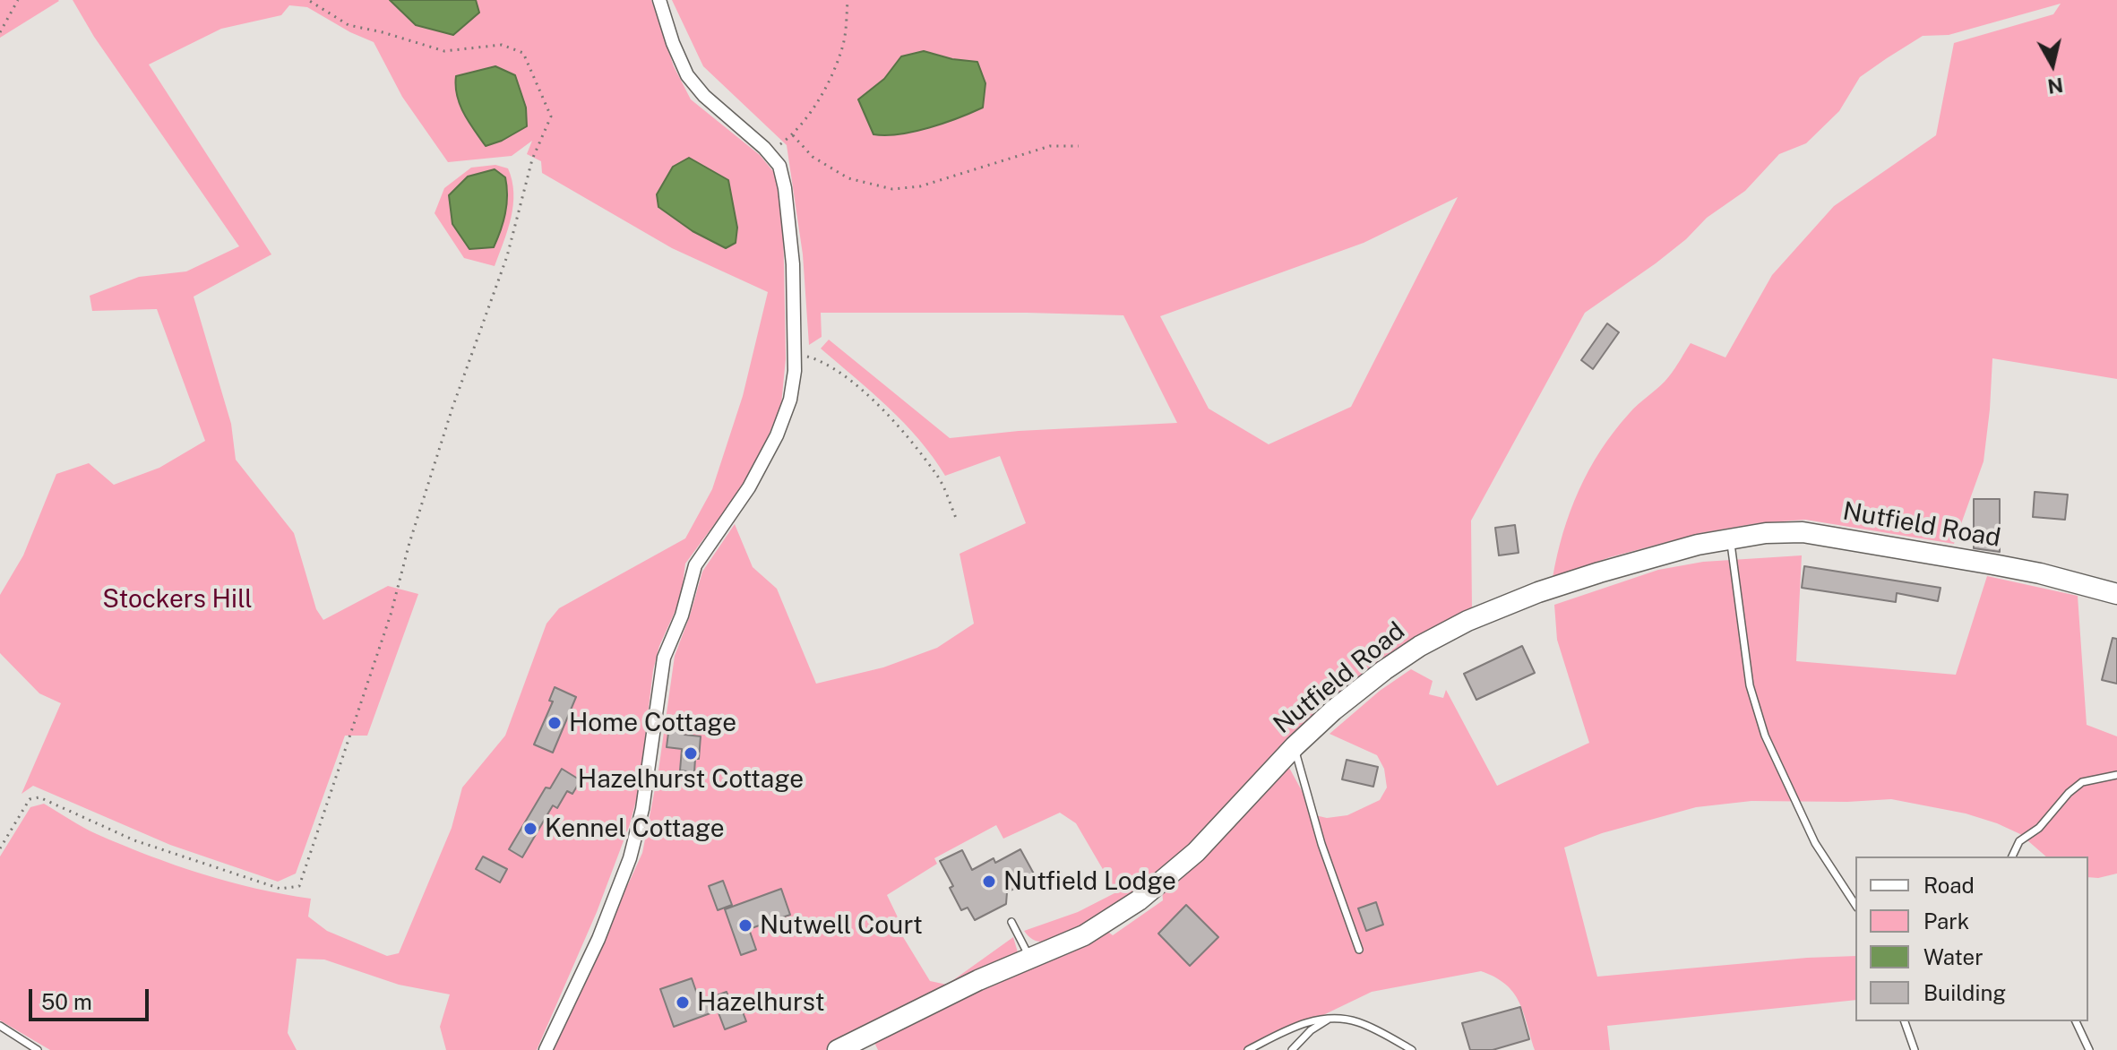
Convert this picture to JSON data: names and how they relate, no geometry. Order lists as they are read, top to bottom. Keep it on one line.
{"streets":{"main road":["Nutfield Road"]},"parks":["Stockers Hill"],"places":["Home Cottage","Hazelhurst Cottage","Kennel Cottage","Nutfield Lodge","Nutwell Court","Hazelhurst"],"legend":["Road","Park","Water","Building"],"scale_bar":"50 m","north":"bottom"}
